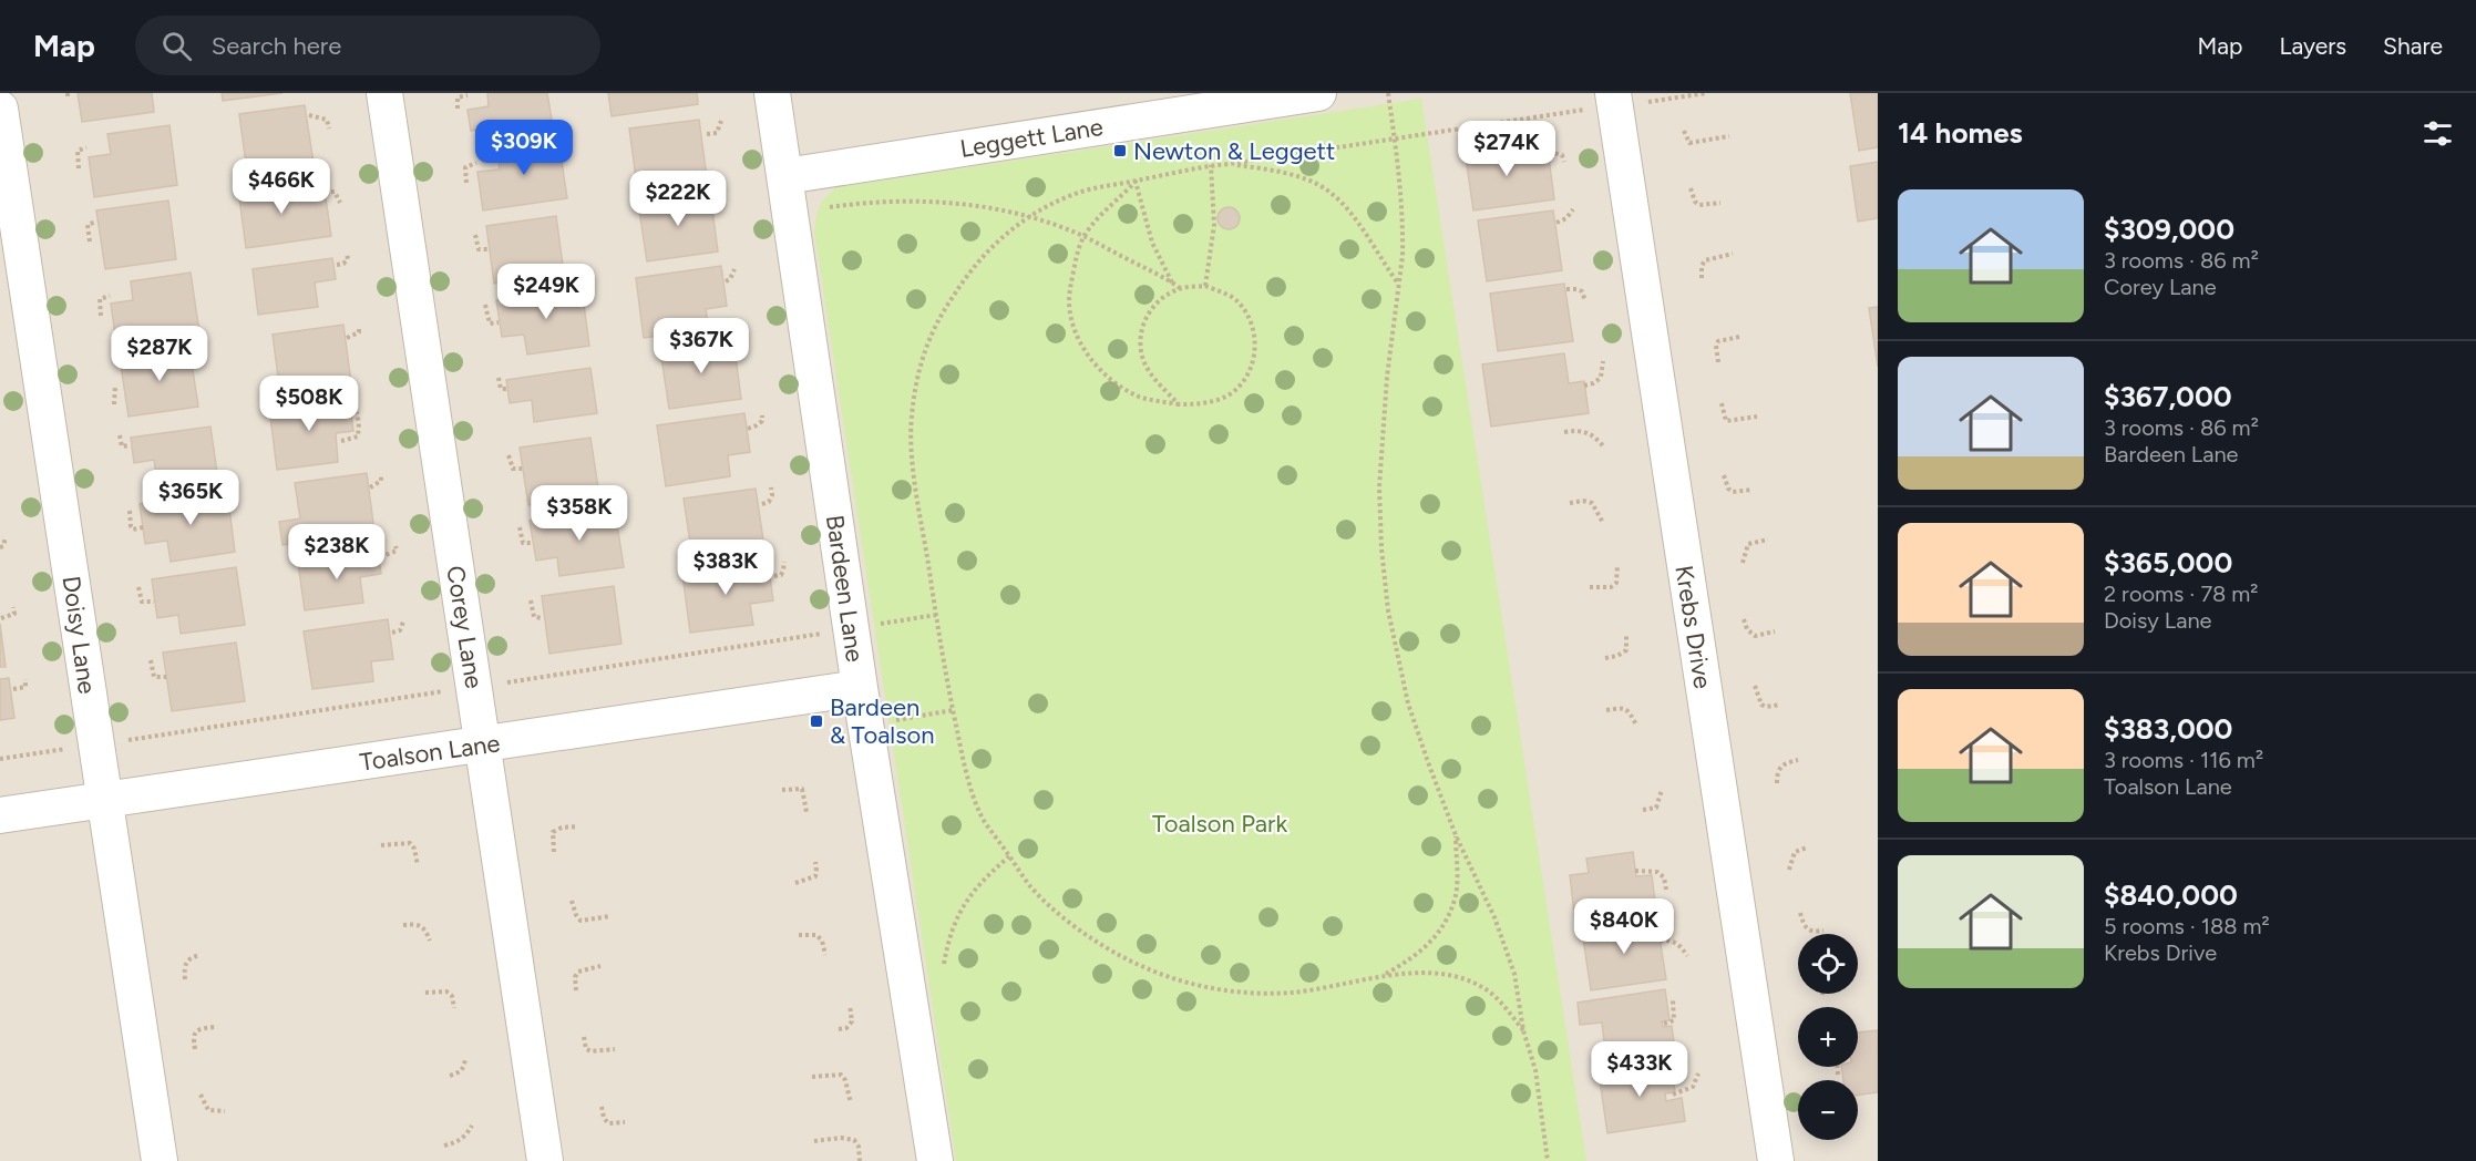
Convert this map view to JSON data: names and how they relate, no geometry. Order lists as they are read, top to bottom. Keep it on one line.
{"streets":{"street":["Leggett Lane","Bardeen Lane","Corey Lane","Krebs Drive","Doisy Lane","Toalson Lane"]},"crossings":[["Leggett Lane","Bardeen Lane"],["Bardeen Lane","Toalson Lane"],["Corey Lane","Toalson Lane"],["Doisy Lane","Toalson Lane"]],"parks":["Toalson Park"],"places":{"transit":["Newton & Leggett","Bardeen & Toalson"]},"page":{"header":"Map","search":"Search here","nav":["Map","Layers","Share"],"heading":"14 homes","price":["$309K","$274K","$466K","$222K","$249K","$367K","$287K","$508K","$365K","$358K","$238K","$383K","$840K","$433K"],"list":[{"name":"$309,000","note":"3 rooms · 86 m² · Corey Lane"},{"name":"$367,000","note":"3 rooms · 86 m² · Bardeen Lane"},{"name":"$365,000","note":"2 rooms · 78 m² · Doisy Lane"},{"name":"$383,000","note":"3 rooms · 116 m² · Toalson Lane"},{"name":"$840,000","note":"5 rooms · 188 m² · Krebs Drive"}],"map_buttons":["+","−"]}}
